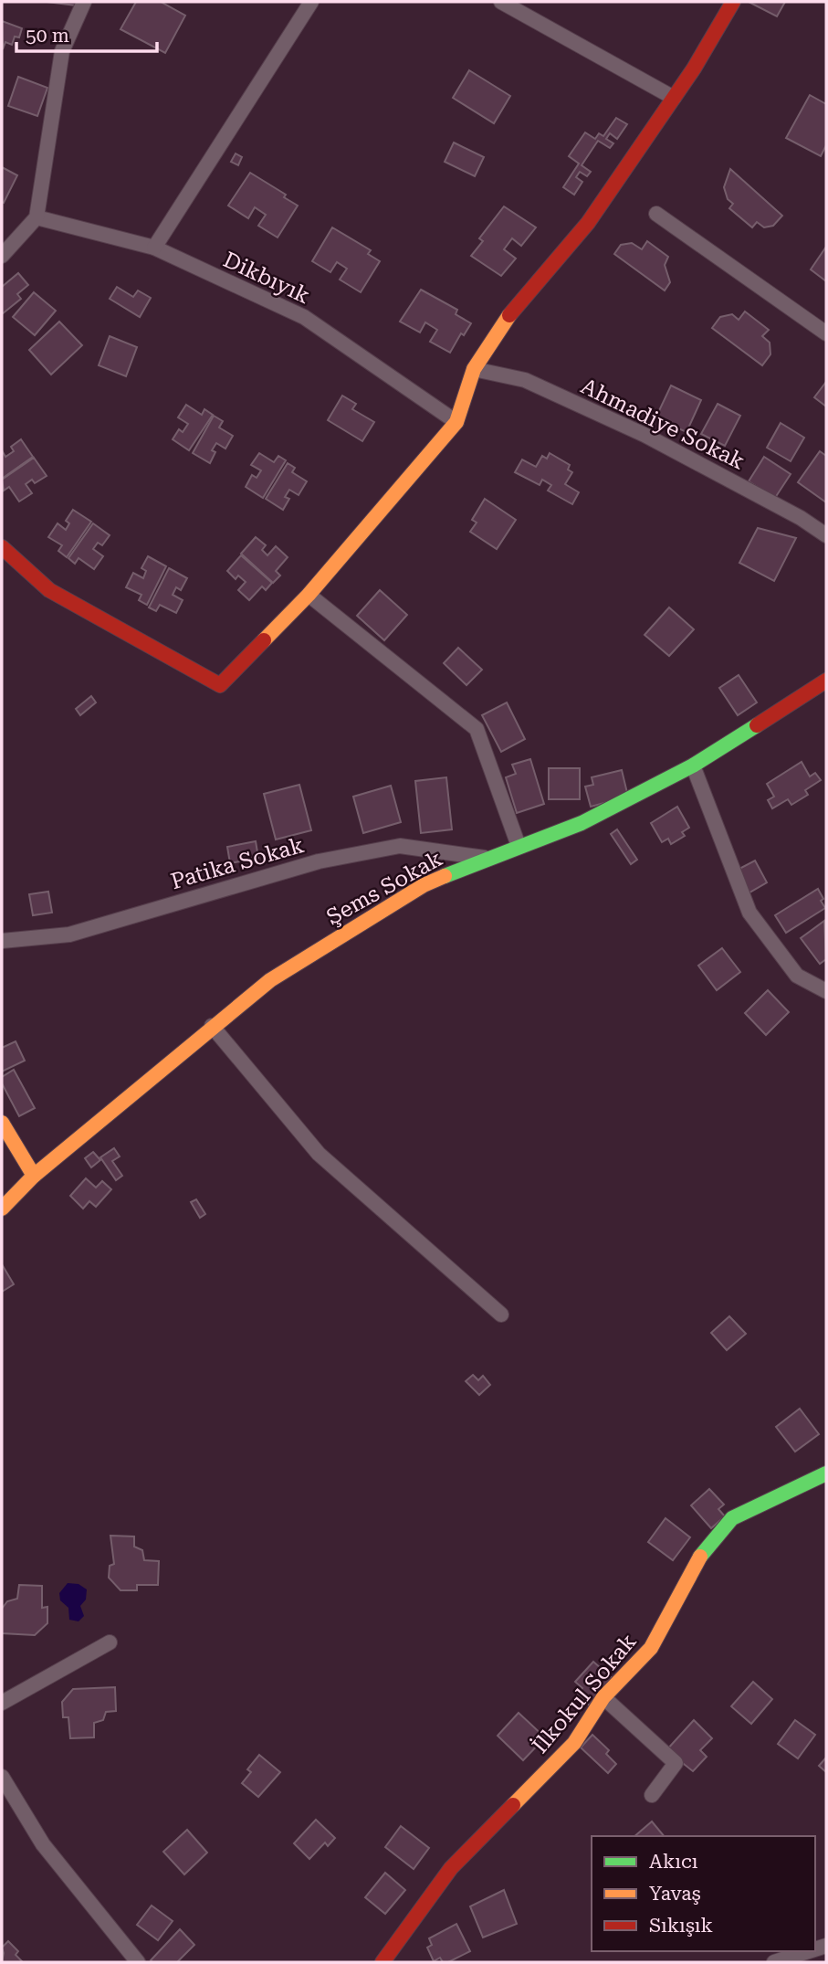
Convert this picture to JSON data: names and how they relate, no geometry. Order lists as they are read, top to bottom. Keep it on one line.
{"streets":{"street":["Dikbıyık","Ahmadiye Sokak","Patika Sokak","Şems Sokak","İlkokul Sokak"]},"crossings":[["Patika Sokak","Şems Sokak"]],"legend":["Akıcı","Yavaş","Sıkışık"],"scale_bar":"50 m"}
